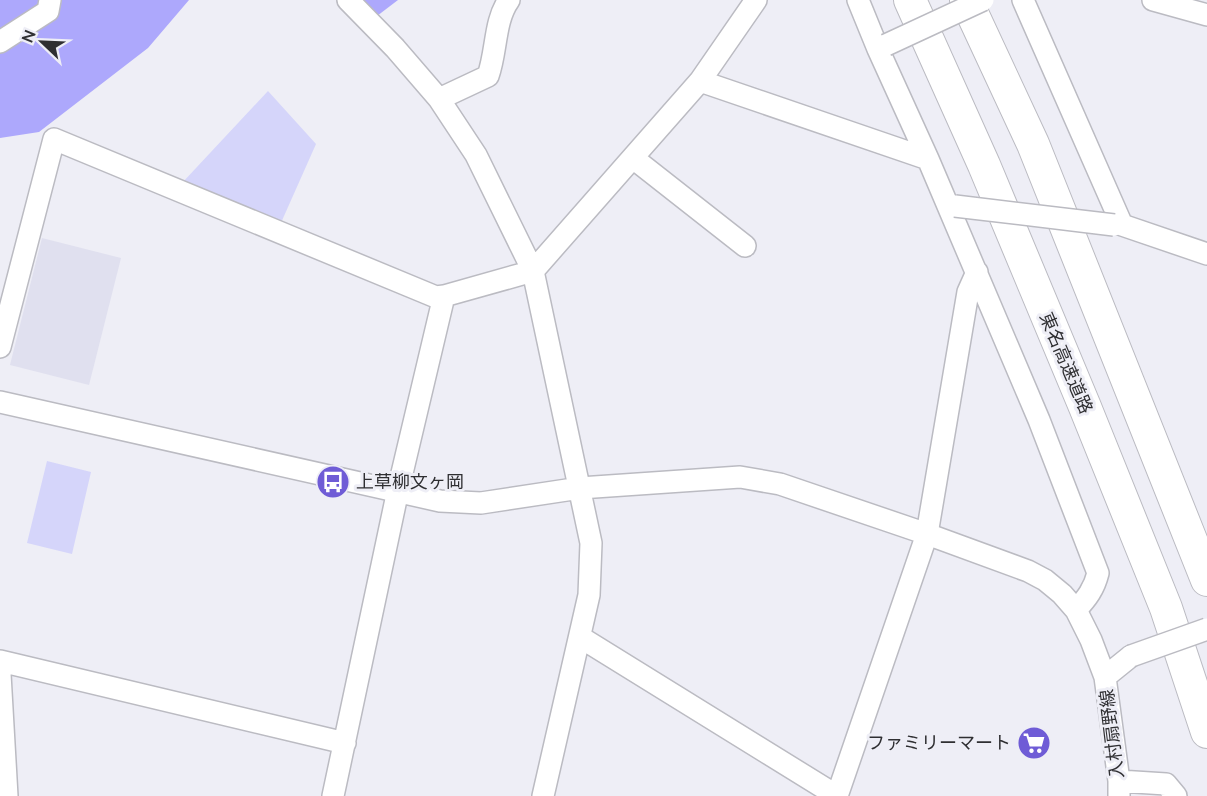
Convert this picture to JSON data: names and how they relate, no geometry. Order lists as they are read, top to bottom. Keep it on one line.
{"streets":{"highway":["東名高速道路"],"street":["入村扇野線"]},"places":{"bus stop":["上草柳文ヶ岡"],"supermarket":["ファミリーマート"]},"north":"top left"}
